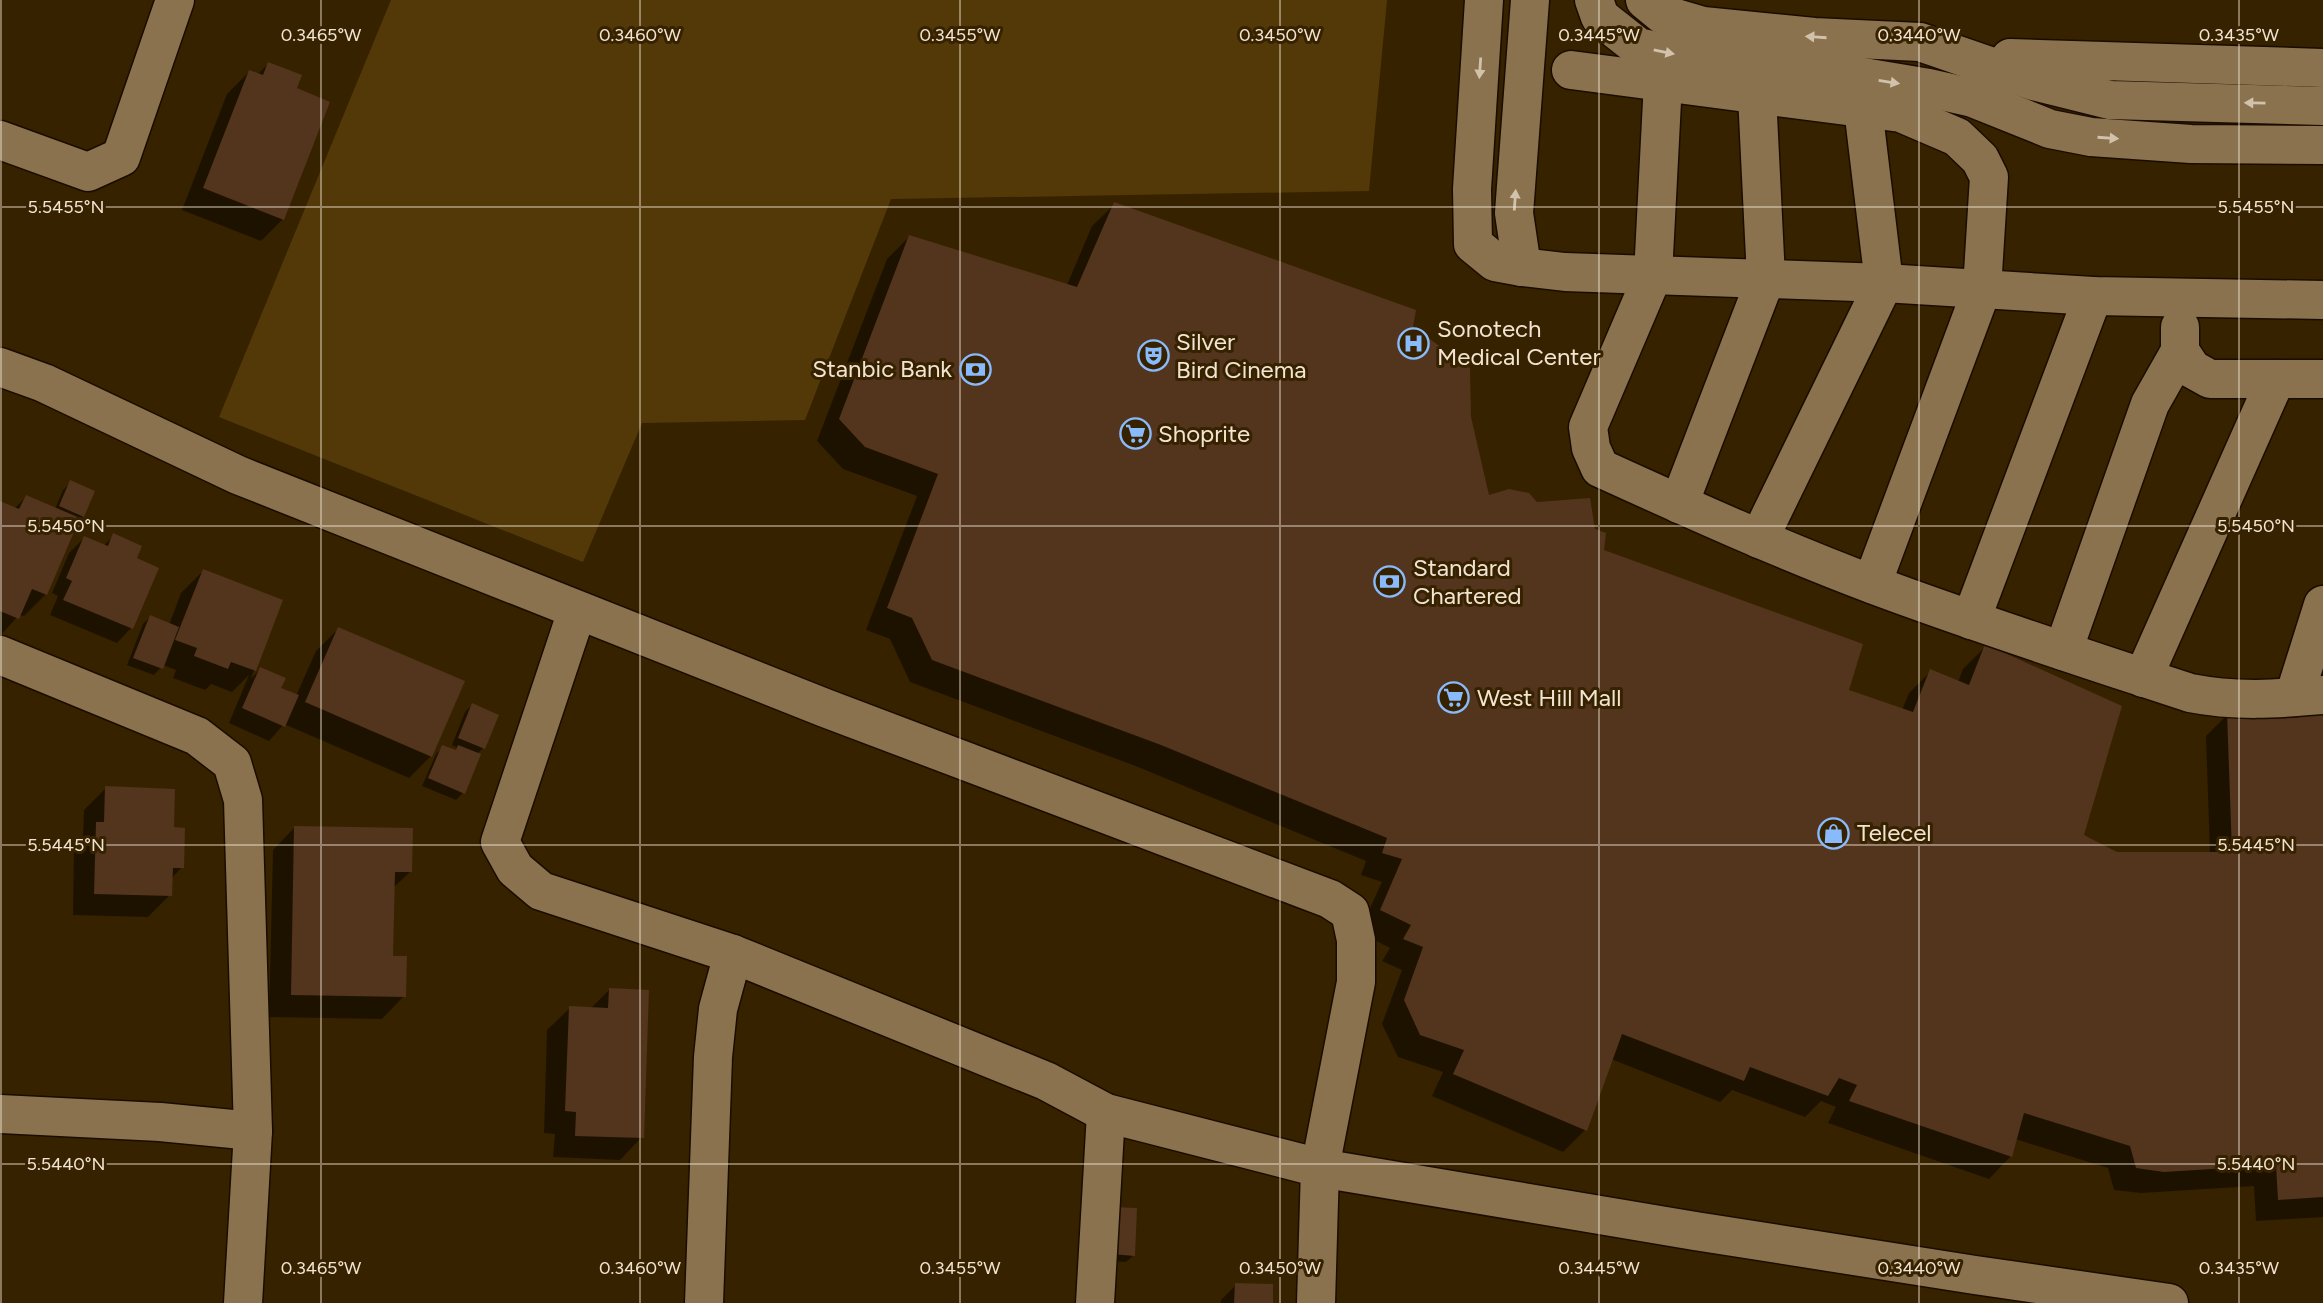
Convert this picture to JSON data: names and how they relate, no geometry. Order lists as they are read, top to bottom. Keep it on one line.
{"places":{"hospital":["Sonotech Medical Center"],"theatre":["Silver Bird Cinema"],"bank":["Stanbic Bank","Standard Chartered"],"supermarket":["Shoprite","West Hill Mall"],"shop":["Telecel"]},"coordinates":["0.3465°W","0.3460°W","0.3455°W","0.3450°W","0.3445°W","0.3440°W","0.3435°W","5.5455°N","5.5450°N","5.5445°N","5.5440°N"]}
